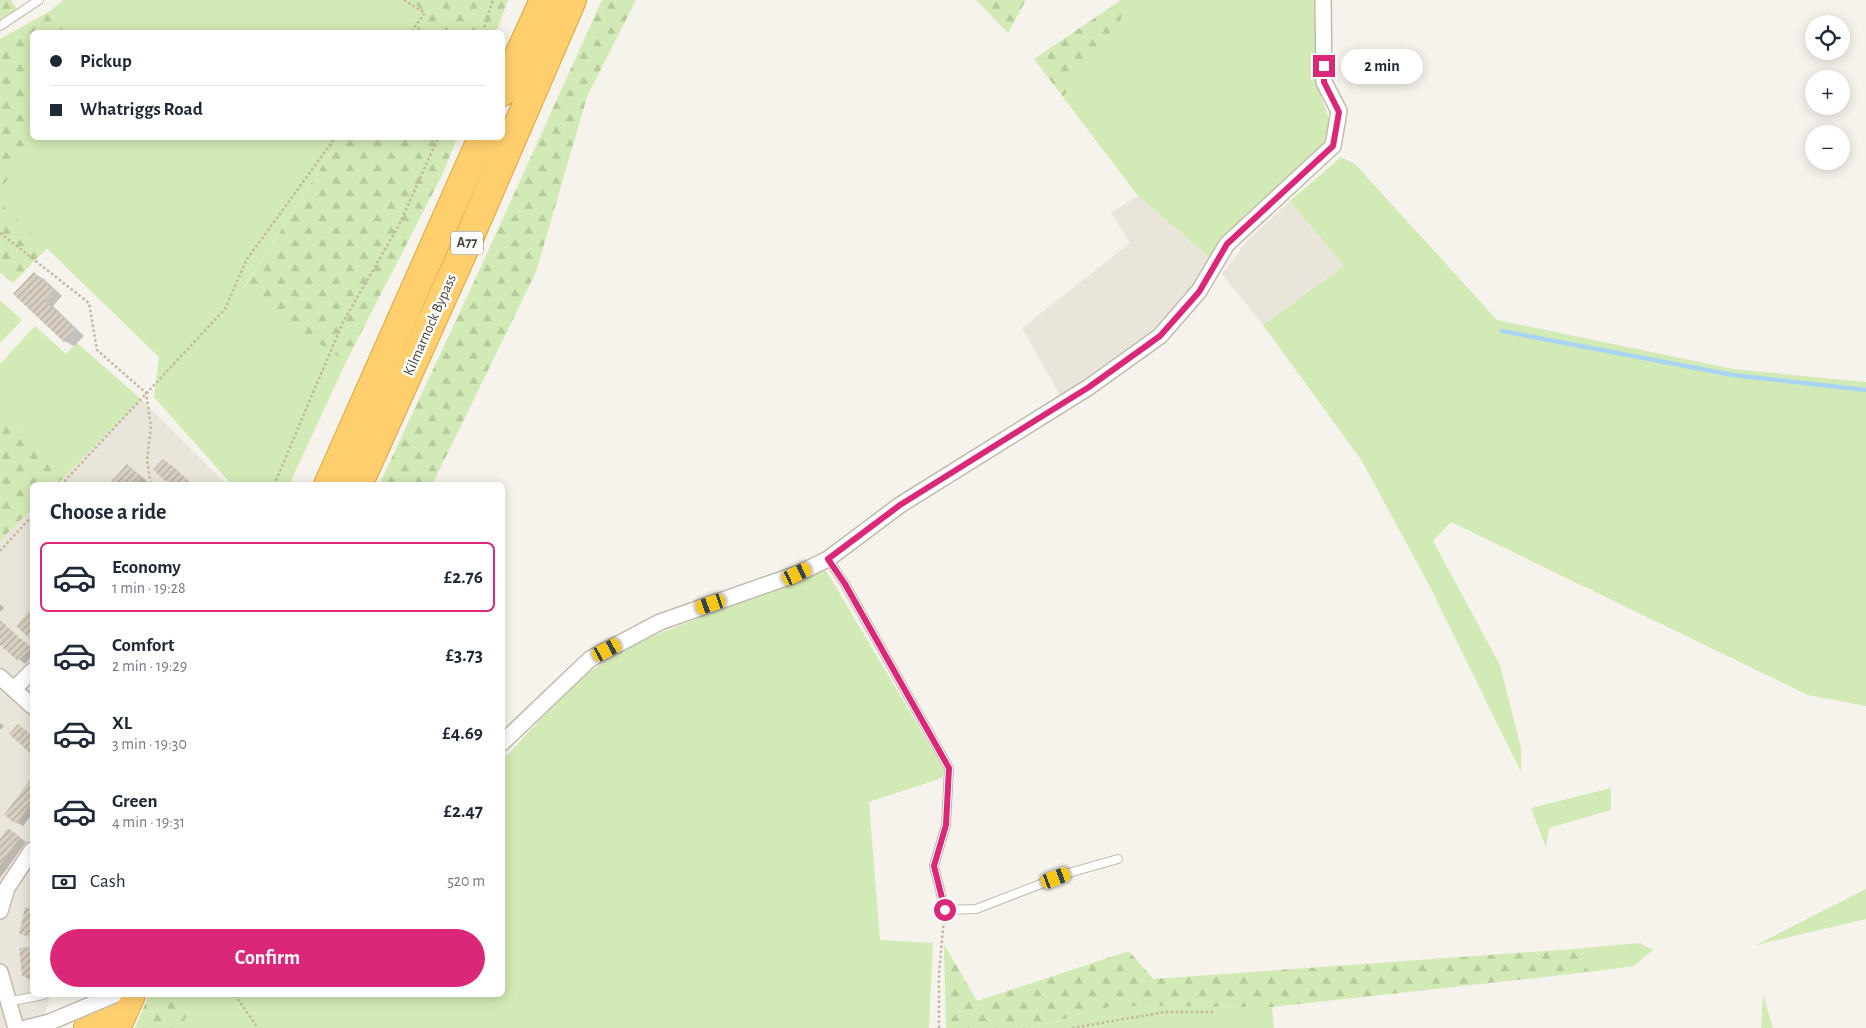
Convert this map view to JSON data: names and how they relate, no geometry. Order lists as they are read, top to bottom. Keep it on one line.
{"streets":{"highway":["A77","Kilmarnock Bypass"]},"crossings":[["A77","Kilmarnock Bypass"]],"page":{"map_buttons":["+","−"],"banner":["Pickup","Whatriggs Road"],"bubble":"2 min","heading":"Choose a ride","list":[{"name":"Economy","note":"1 min · 19:28","value":"£2.76"},{"name":"Comfort","note":"2 min · 19:29","value":"£3.73"},{"name":"XL","note":"3 min · 19:30","value":"£4.69"},{"name":"Green","note":"4 min · 19:31","value":"£2.47"}],"pay":["Cash","520 m"],"buttons":"Confirm"}}
